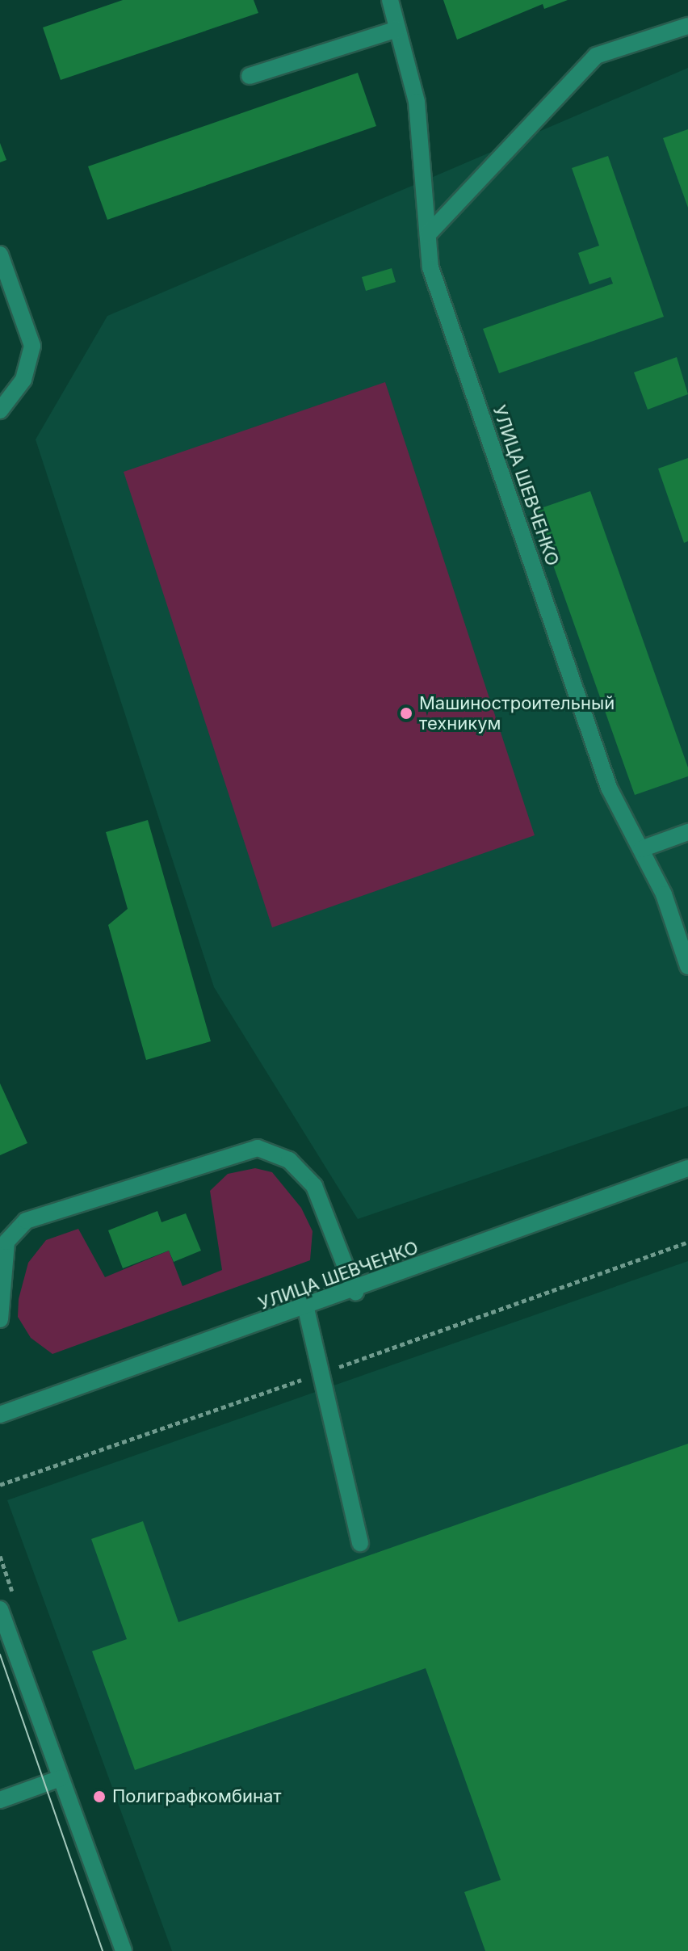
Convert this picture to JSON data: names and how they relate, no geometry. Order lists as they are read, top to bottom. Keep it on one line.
{"streets":{"street":["УЛИЦА ШЕВЧЕНКО"]},"places":["Машиностроительный техникум","Полиграфкомбинат"]}
